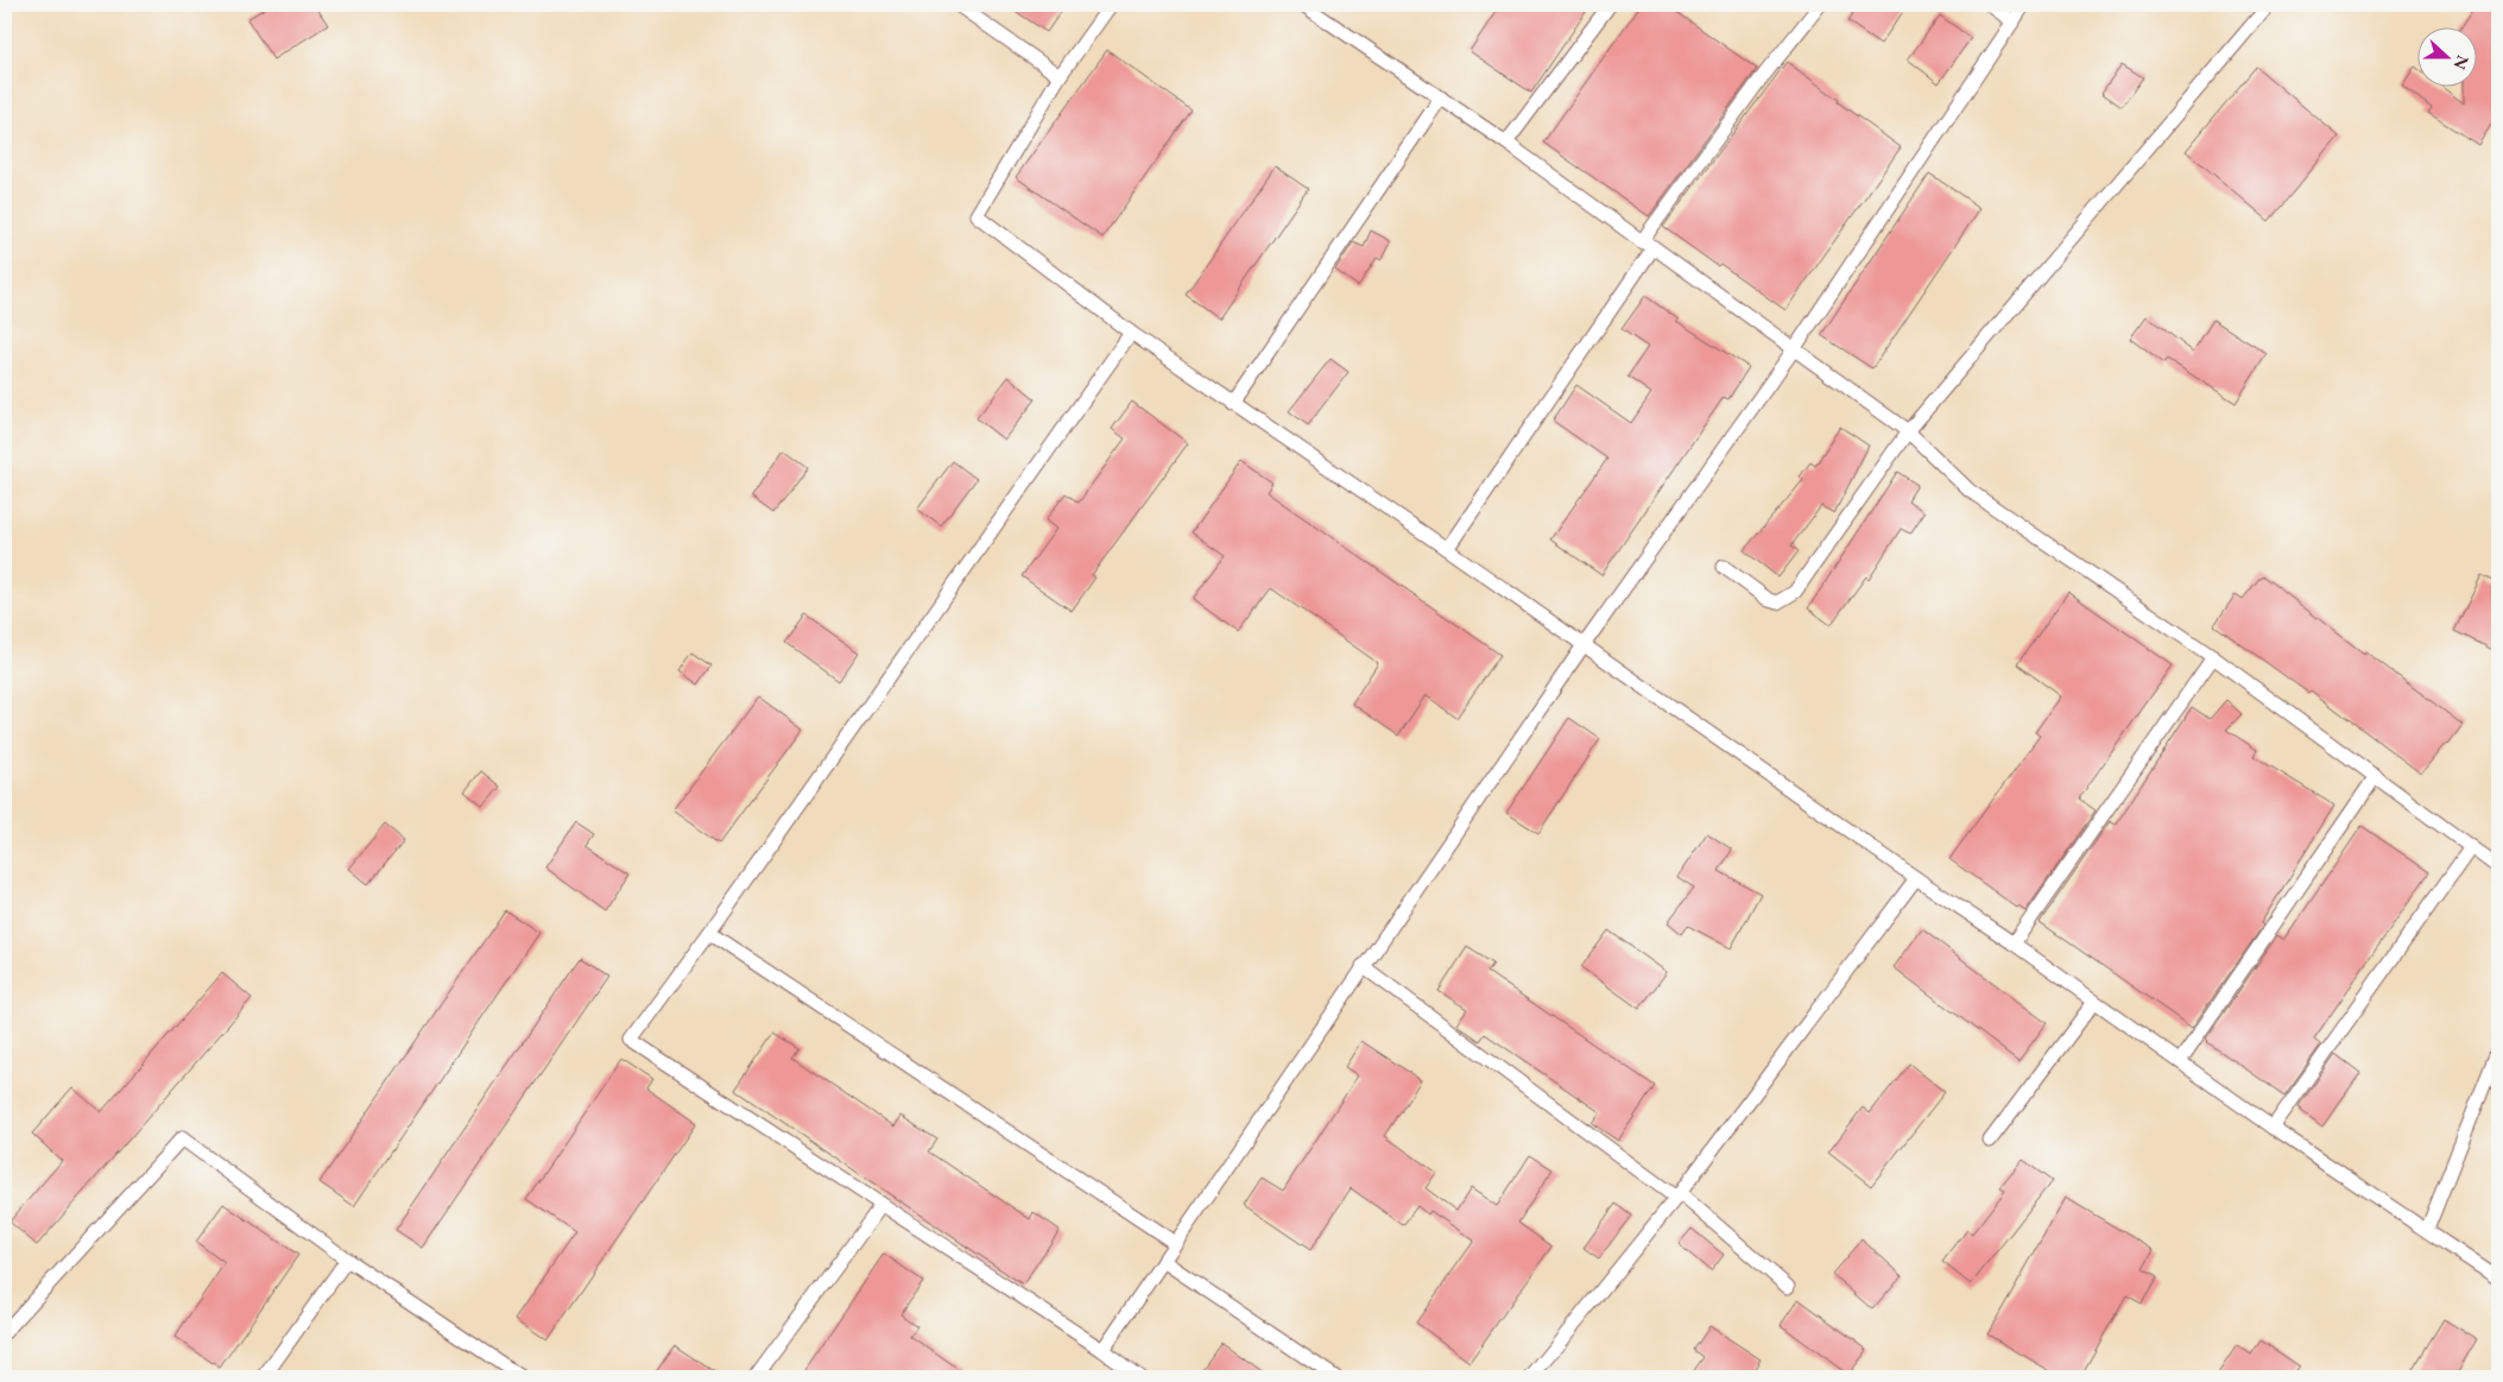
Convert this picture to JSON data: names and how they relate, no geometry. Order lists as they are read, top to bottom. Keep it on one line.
{"north":"right"}
